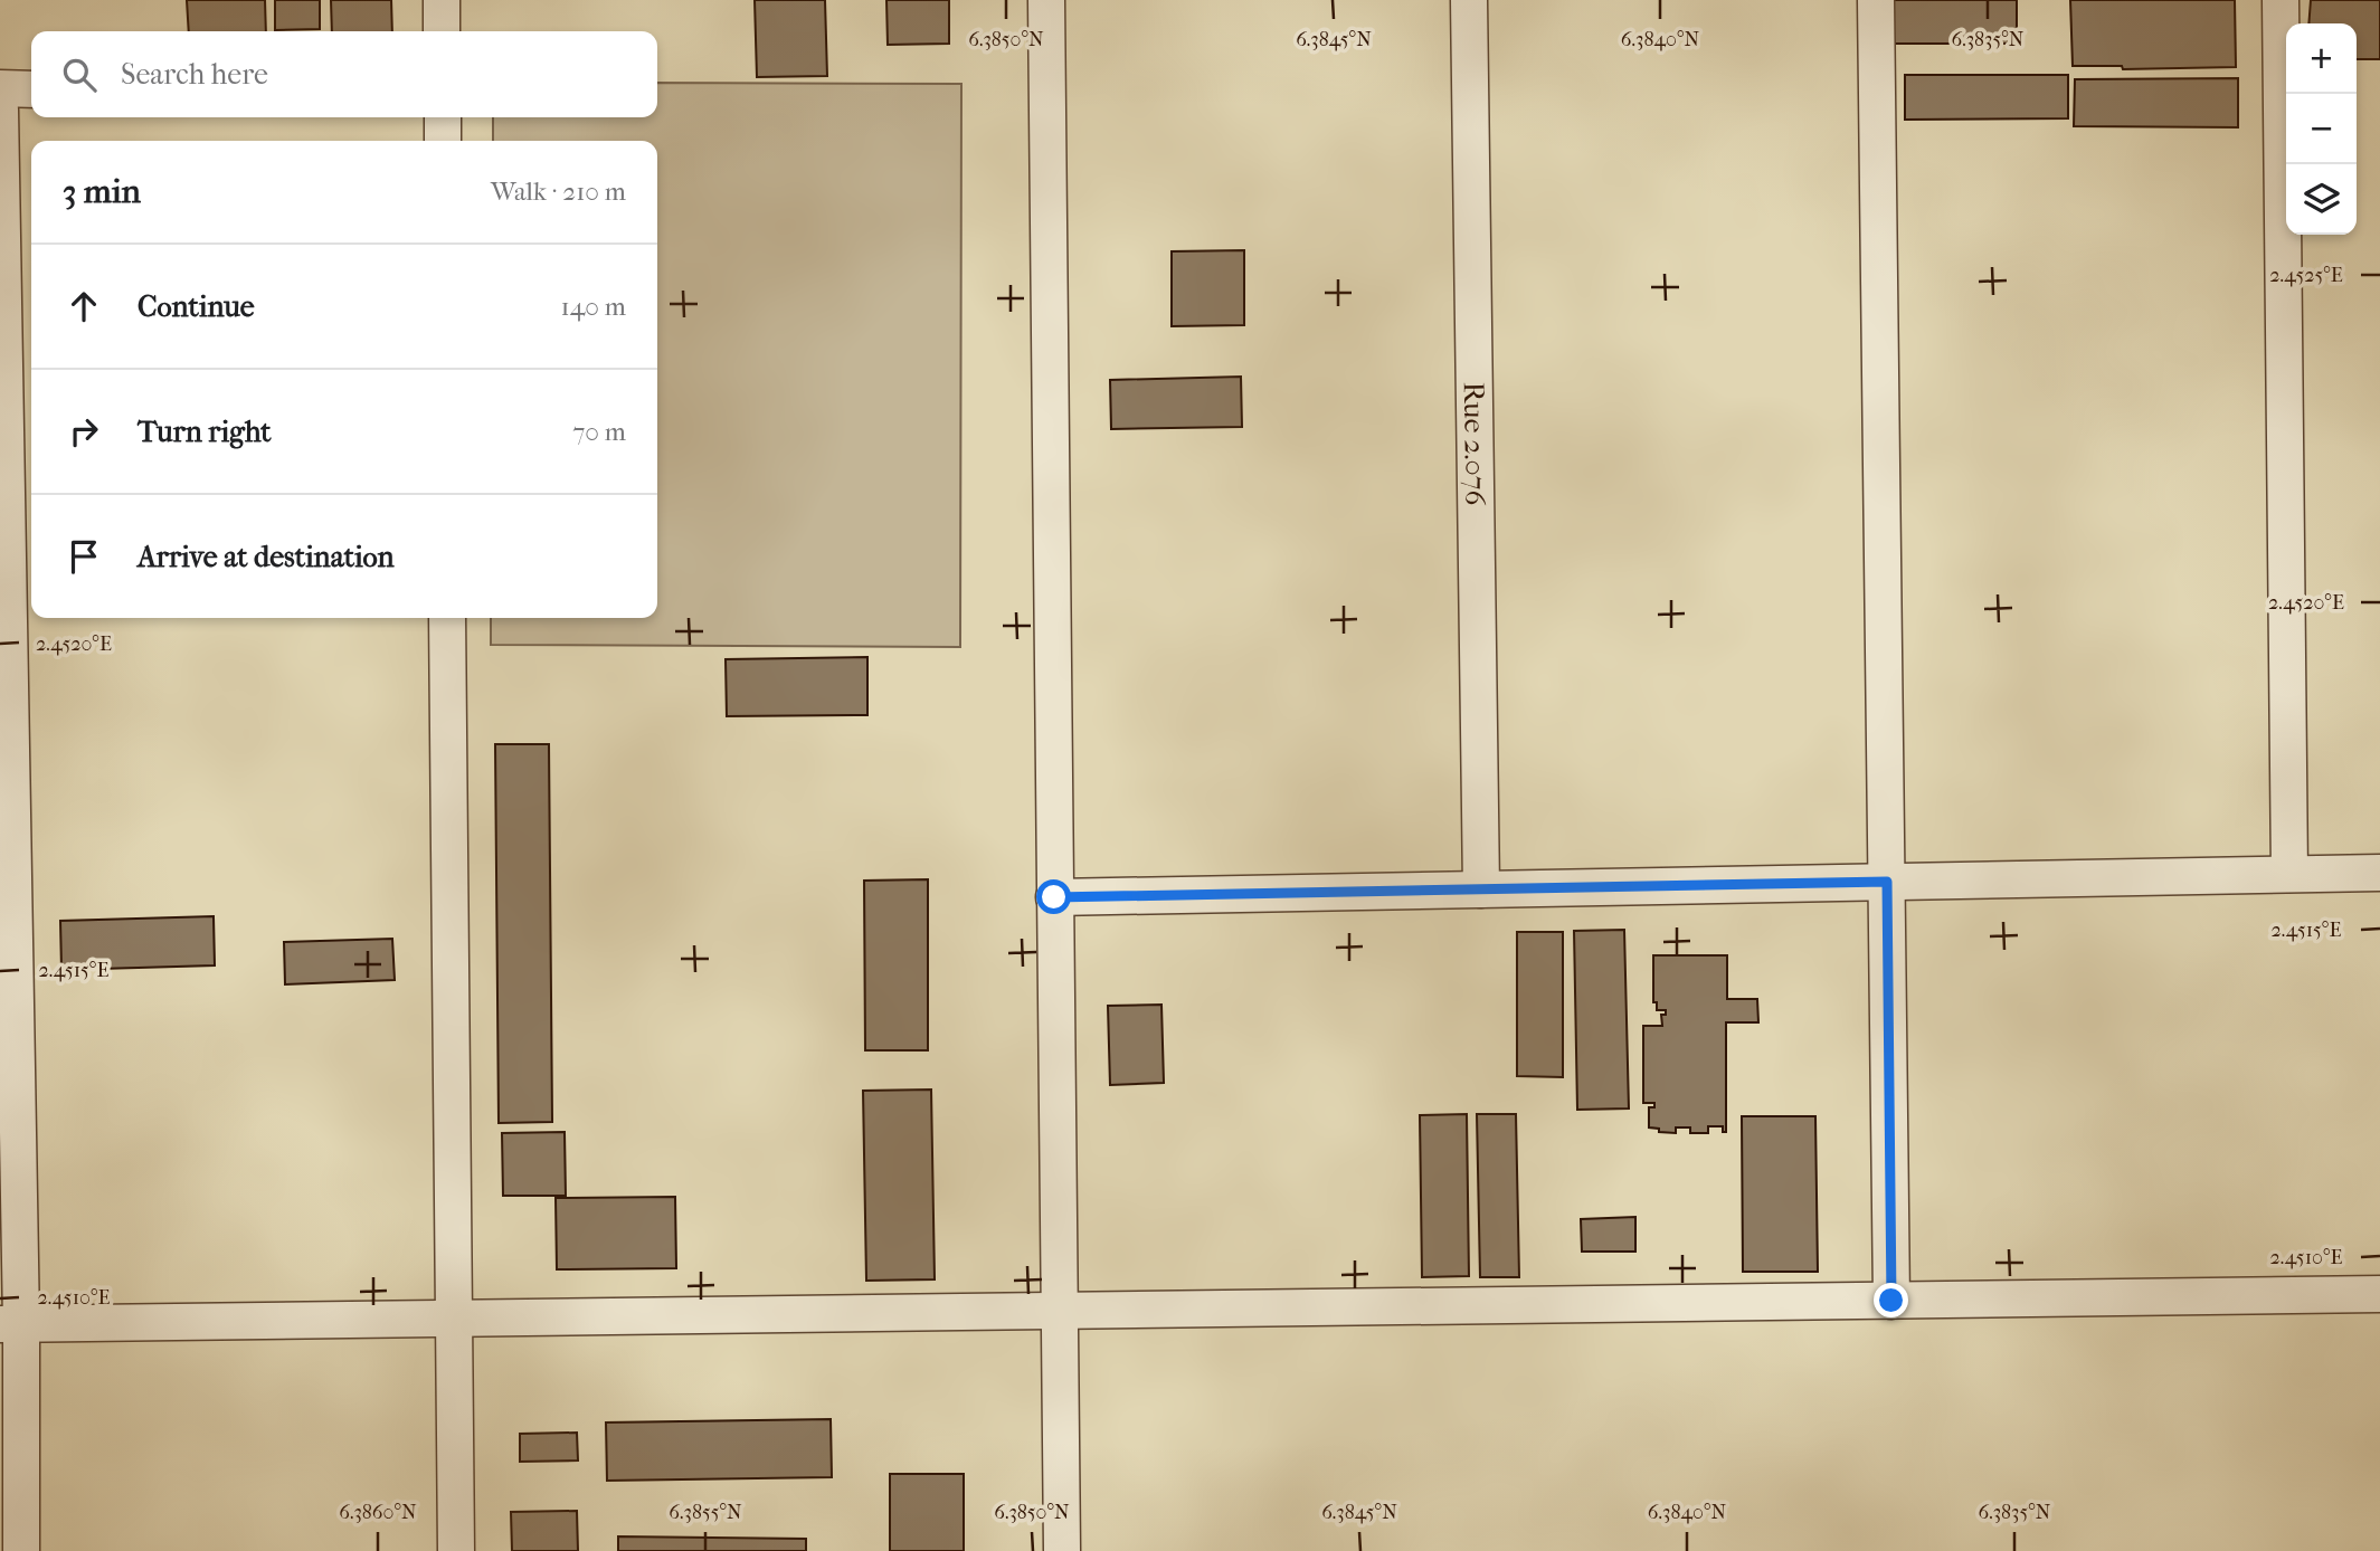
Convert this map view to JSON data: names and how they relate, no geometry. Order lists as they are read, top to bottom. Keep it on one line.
{"streets":{"street":["Rue 2.076"]},"page":{"map_buttons":["+","−"],"search":"Search here","heading":["3 min","Walk · 210 m"],"list":[["Continue","140 m"],["Turn right","70 m"],"Arrive at destination"]},"coordinates":["6.3850°N","6.3845°N","6.3840°N","6.3835°N","2.4525°E","2.4520°E","2.4515°E","2.4510°E","6.3860°N","6.3855°N"]}
